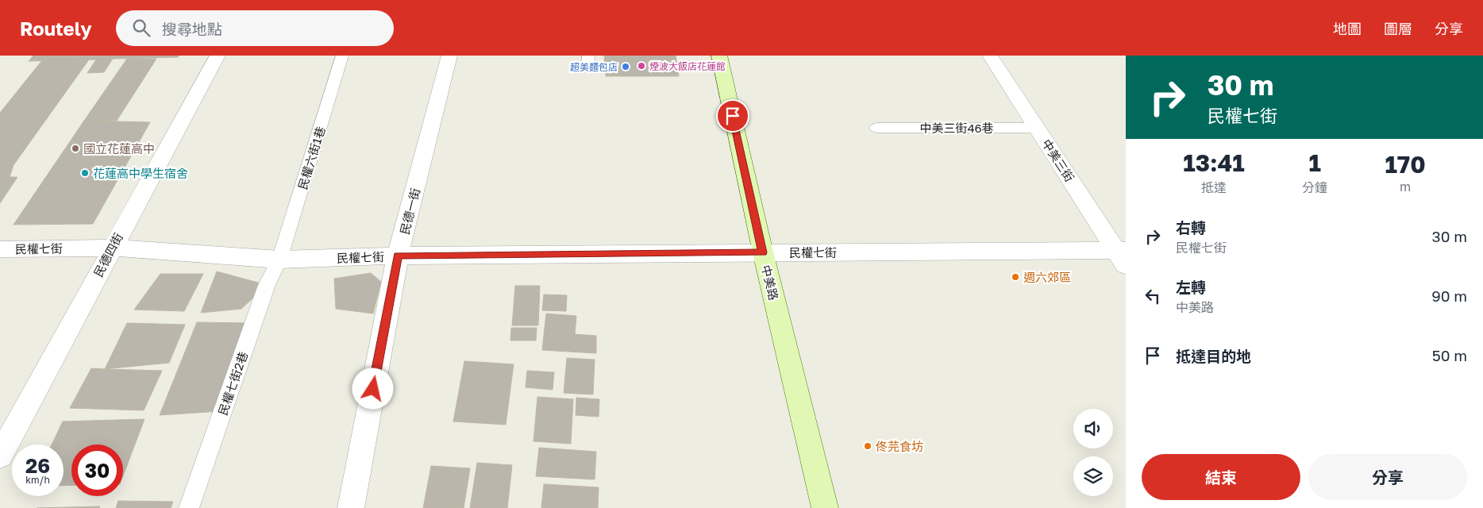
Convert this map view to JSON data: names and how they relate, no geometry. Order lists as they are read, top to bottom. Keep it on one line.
{"streets":{"street":["中美三街","民德一街","民權七街","民德四街","中美路"],"lane":["中美三街46巷","民權六街1巷","民權七街2巷"]},"crossings":[["中美三街46巷","中美三街"],["民權六街1巷","民權七街"],["民權六街1巷","民權七街2巷"],["中美三街","民權七街"],["民德一街","民權七街"],["民權七街","民德四街"],["民權七街","中美路"],["民權七街","民權七街2巷"]],"places":["煙波大飯店花蓮館","超美麵包店","國立花蓮高中","花蓮高中學生宿舍","週六郊區","佟芫食坊"],"page":{"header":"Routely","search":"搜尋地點","nav":["地圖","圖層","分享"],"turn":["30 m","民權七街"],"eta":["13:41","抵達","1","分鐘","170","m"],"list":[{"name":"右轉","note":"民權七街","value":"30 m"},{"name":"左轉","note":"中美路","value":"90 m"},{"name":"抵達目的地","value":"50 m"}],"speed":"26 km/h","limit":"30","buttons":["結束","分享"]}}
